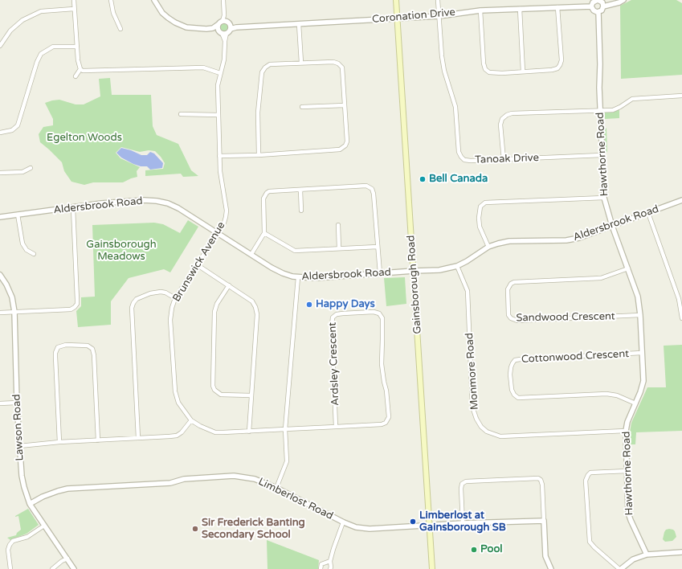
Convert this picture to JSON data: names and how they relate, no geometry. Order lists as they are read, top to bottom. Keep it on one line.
{"streets":{"main road":["Gainsborough Road"],"street":["Coronation Drive","Hawthorne Road","Tanoak Drive","Aldersbrook Road","Brunswick Avenue","Sandwood Crescent","Cottonwood Crescent","Ardsley Crescent","Monmore Road","Lawson Road","Limberlost Road"]},"crossings":[["Coronation Drive","Hawthorne Road"],["Coronation Drive","Tanoak Drive"],["Coronation Drive","Gainsborough Road"],["Hawthorne Road","Tanoak Drive"],["Hawthorne Road","Aldersbrook Road"],["Hawthorne Road","Sandwood Crescent"],["Hawthorne Road","Cottonwood Crescent"],["Hawthorne Road","Monmore Road"],["Aldersbrook Road","Brunswick Avenue"],["Aldersbrook Road","Gainsborough Road"],["Aldersbrook Road","Monmore Road"],["Brunswick Avenue","Ardsley Crescent"],["Gainsborough Road","Limberlost Road"],["Lawson Road","Limberlost Road"]],"parks":["Egelton Woods","Gainsborough Meadows"],"places":["Bell Canada","Happy Days","Limberlost at Gainsborough SB","Sir Frederick Banting Secondary School","Pool"]}
